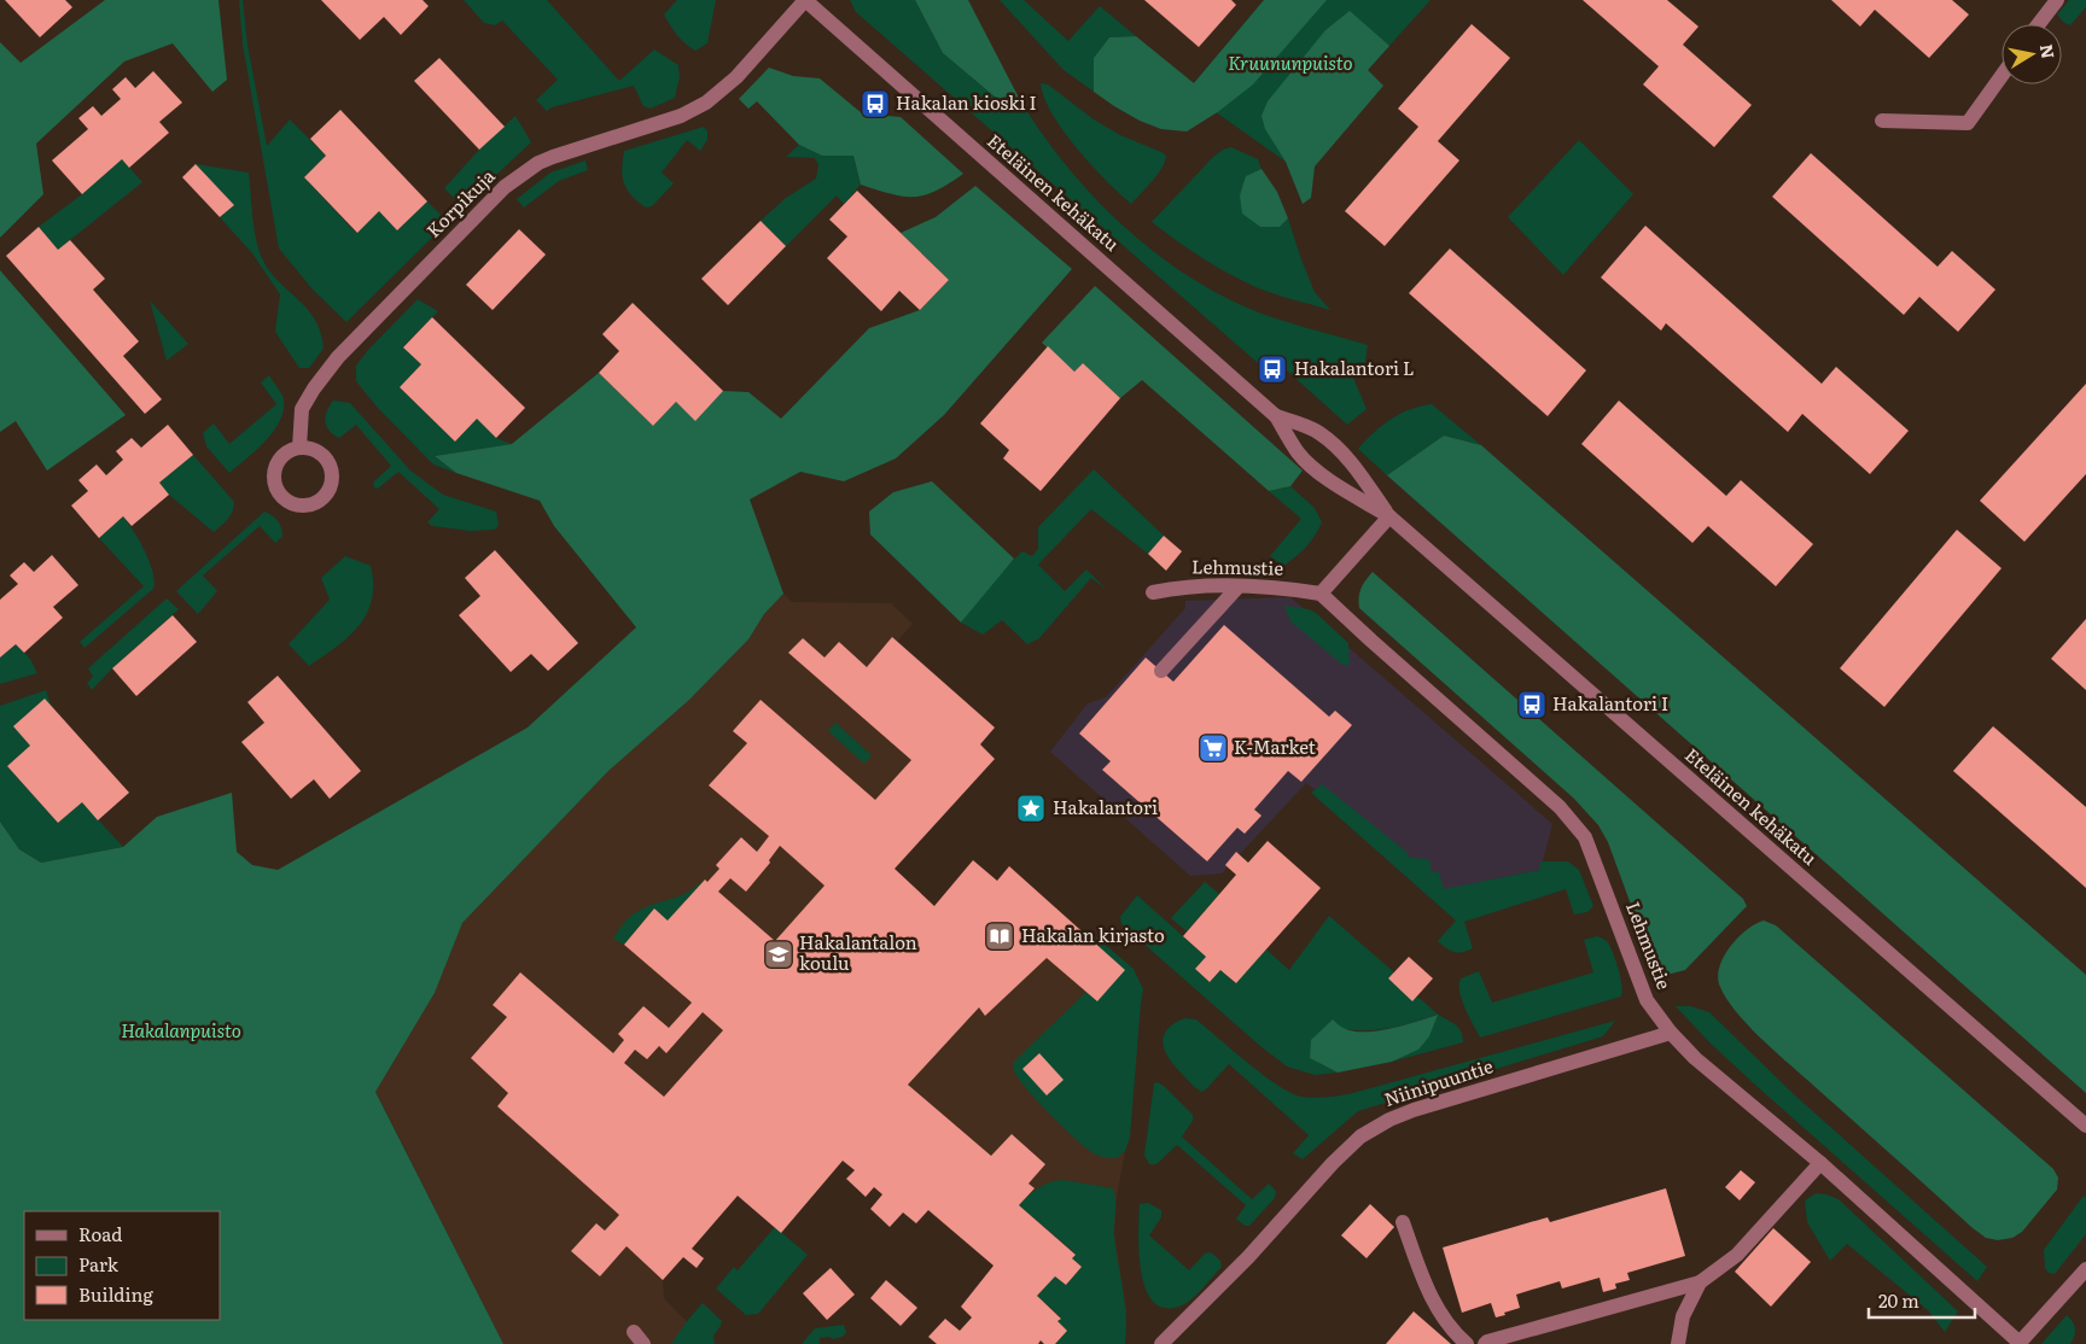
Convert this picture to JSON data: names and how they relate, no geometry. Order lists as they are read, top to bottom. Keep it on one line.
{"streets":{"street":["Eteläinen kehäkatu","Korpikuja","Lehmustie","Niinipuuntie"]},"crossings":[["Eteläinen kehäkatu","Korpikuja"],["Lehmustie","Niinipuuntie"]],"parks":["Kruununpuisto","Hakalanpuisto"],"places":{"bus stop":["Hakalan kioski I","Hakalantori L","Hakalantori I"],"supermarket":["K-Market"],"place":["Hakalantori"],"library":["Hakalan kirjasto"],"school or university":["Hakalantalon koulu"]},"legend":["Road","Park","Building"],"scale_bar":"20 m","north":"right"}
